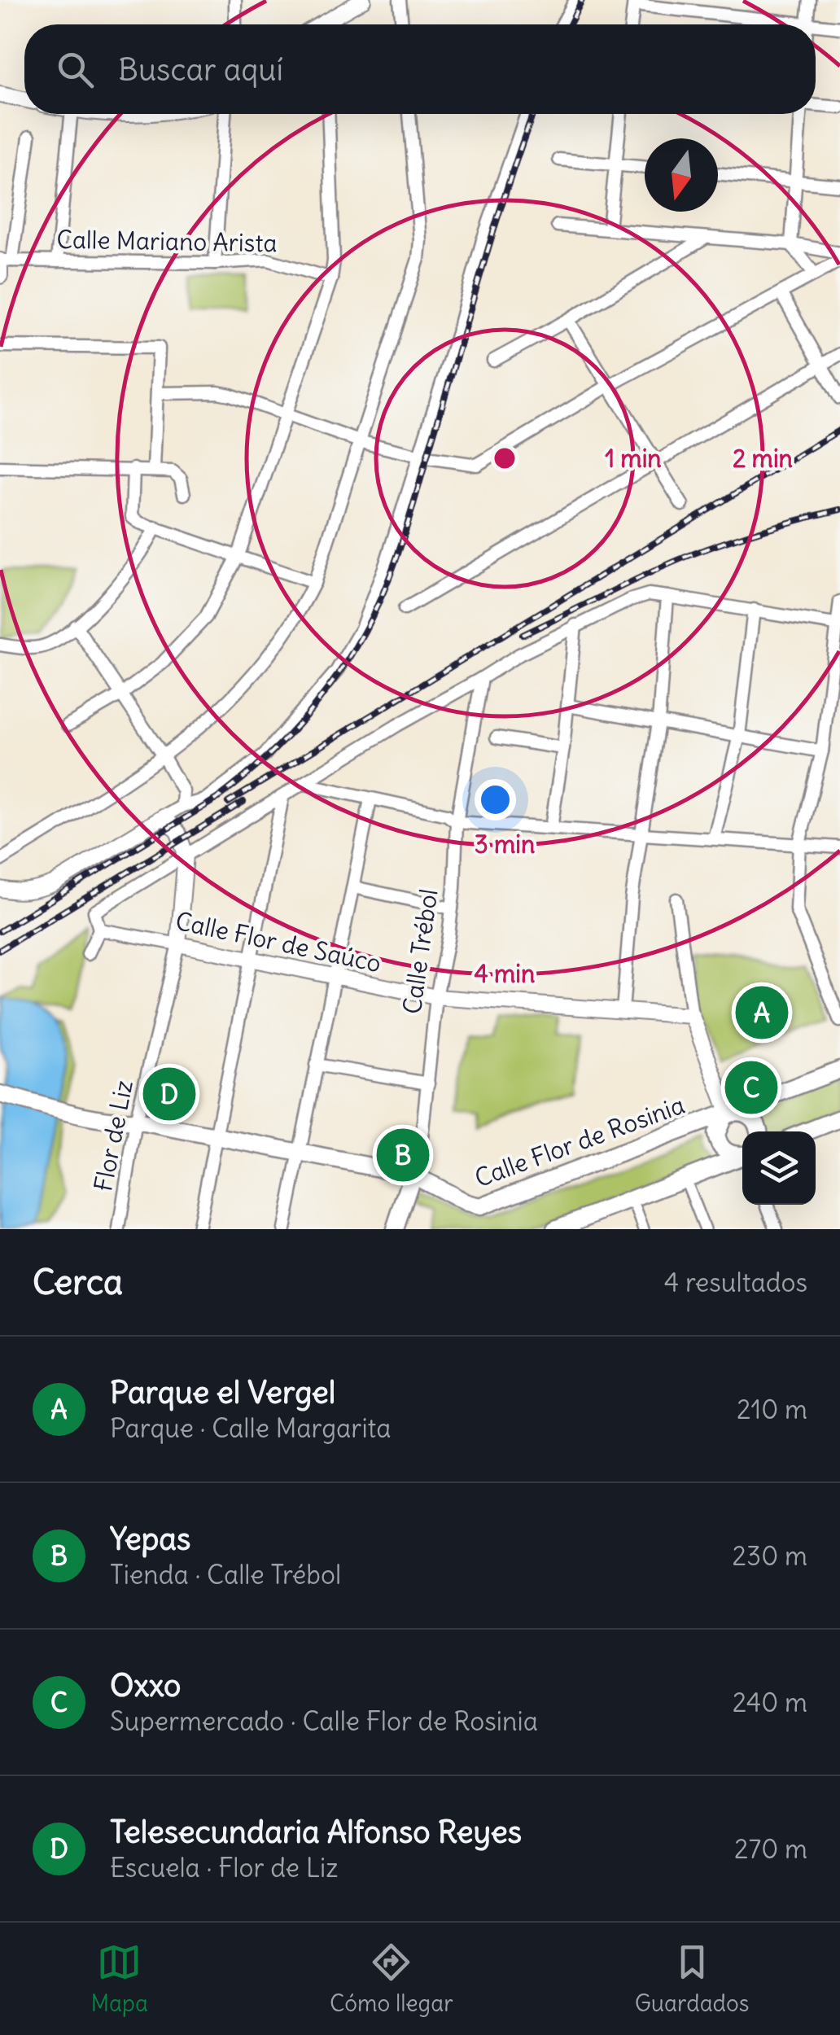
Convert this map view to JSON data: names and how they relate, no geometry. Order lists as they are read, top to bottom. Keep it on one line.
{"streets":{"main road":["Calle Trébol","Calle Flor de Rosinia"],"street":["Calle Mariano Arista","Calle Flor de Saúco","Flor de Liz"]},"crossings":[["Calle Flor de Saúco","Calle Trébol"],["Calle Flor de Saúco","Flor de Liz"],["Calle Trébol","Calle Flor de Rosinia"],["Flor de Liz","Calle Flor de Rosinia"]],"north":"bottom","page":{"search":"Buscar aquí","pins":["A","C","D","B"],"heading":["Cerca","4 resultados"],"list":[{"mark":"A","name":"Parque el Vergel","note":"Parque · Calle Margarita","value":"210 m"},{"mark":"B","name":"Yepas","note":"Tienda · Calle Trébol","value":"230 m"},{"mark":"C","name":"Oxxo","note":"Supermercado · Calle Flor de Rosinia","value":"240 m"},{"mark":"D","name":"Telesecundaria Alfonso Reyes","note":"Escuela · Flor de Liz","value":"270 m"}],"nav":["Mapa","Cómo llegar","Guardados"]},"rings":["1 min","2 min","3 min","4 min"]}
